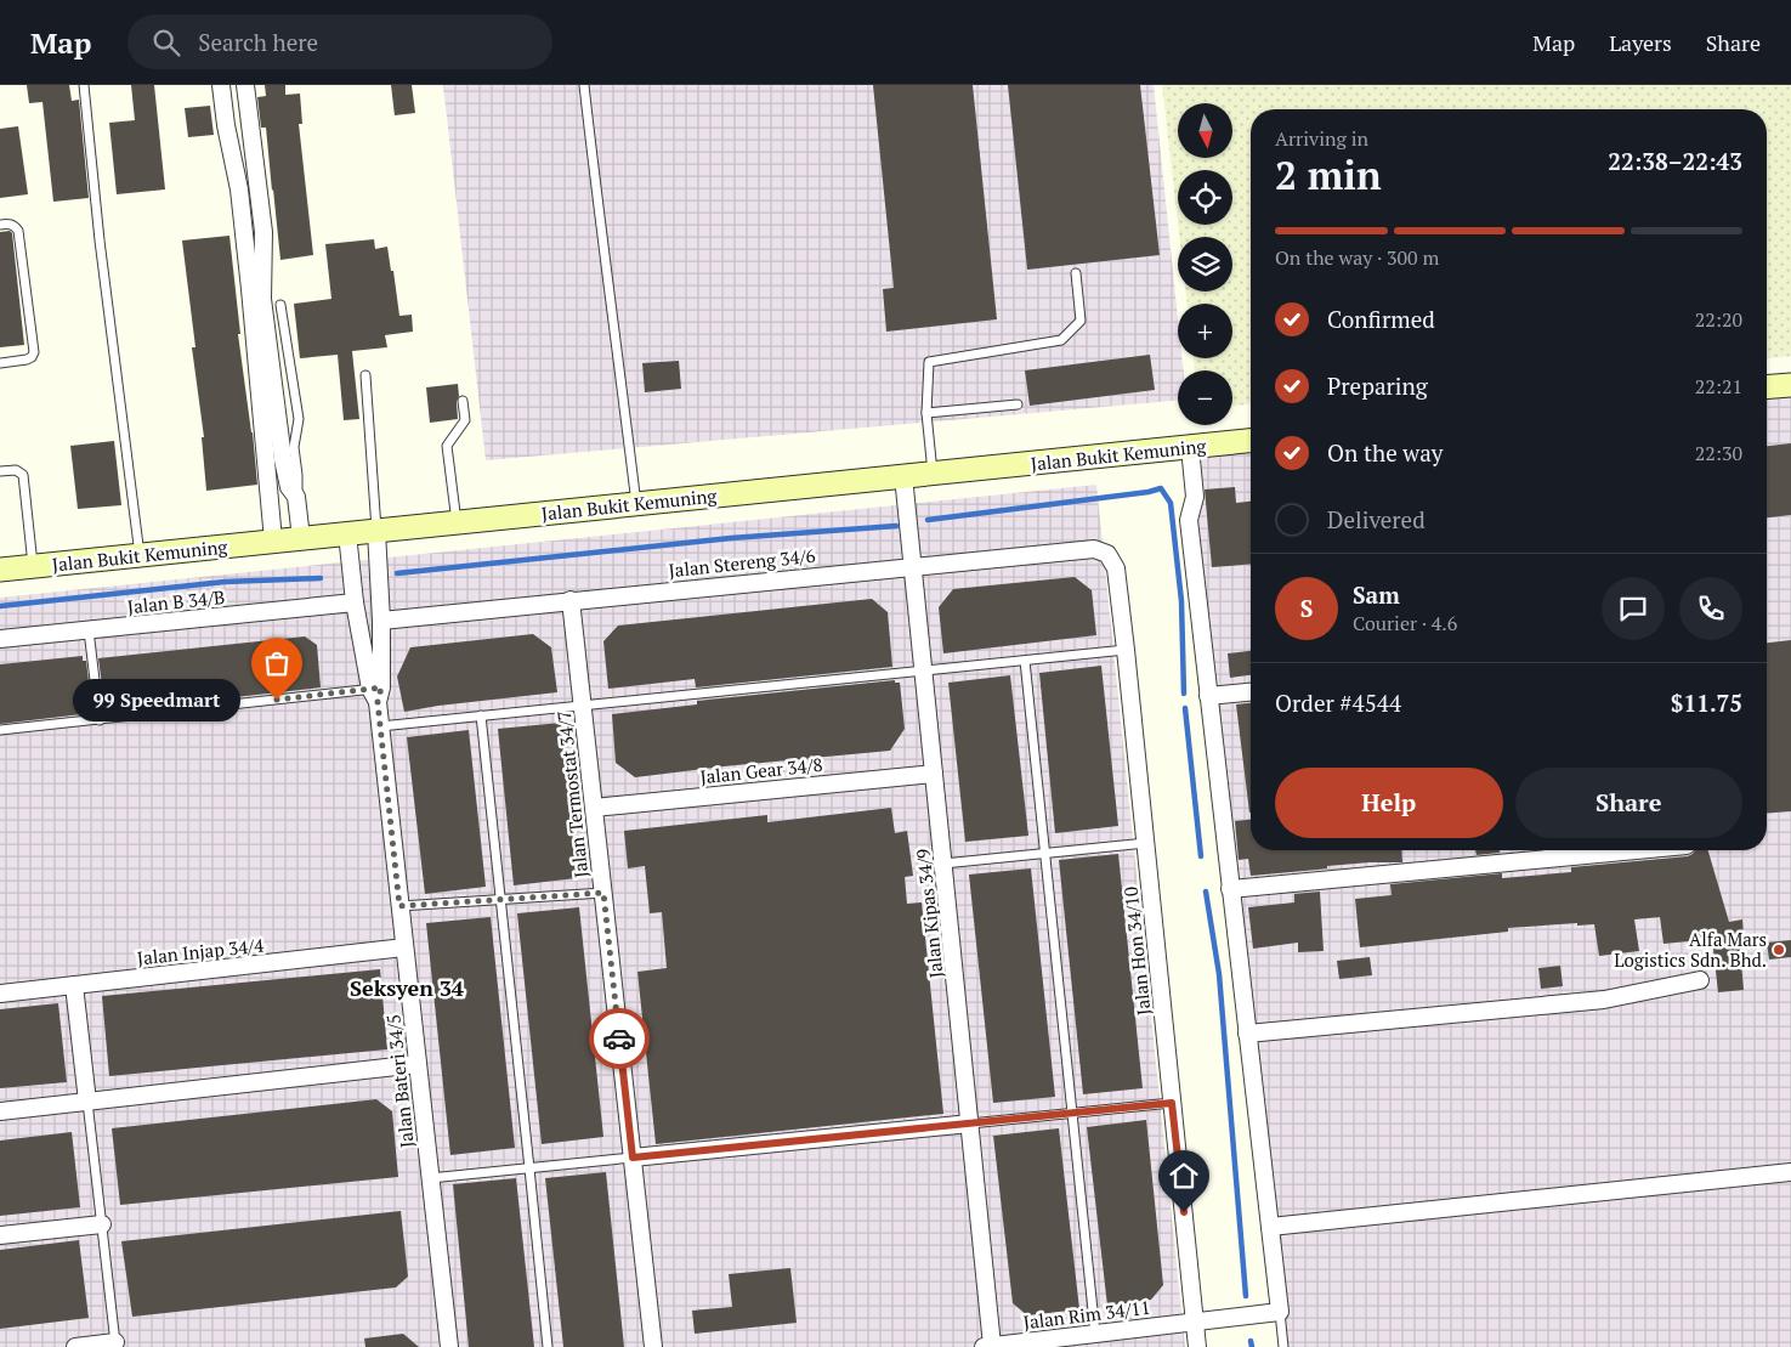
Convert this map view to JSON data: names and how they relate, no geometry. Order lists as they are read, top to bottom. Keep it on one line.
{"streets":{"main road":["Jalan Bukit Kemuning"],"street":["Jalan Stereng 34/6","Jalan B 34/B","Jalan Gear 34/8","Jalan Termostat 34/7","Jalan Kipas 34/9","Jalan Injap 34/4","Jalan Hon 34/10","Jalan Bateri 34/5","Jalan Rim 34/11"]},"crossings":[["Jalan Bukit Kemuning","Jalan Kipas 34/9"],["Jalan Stereng 34/6","Jalan Termostat 34/7"],["Jalan Stereng 34/6","Jalan Kipas 34/9"],["Jalan Stereng 34/6","Jalan Hon 34/10"],["Jalan Gear 34/8","Jalan Termostat 34/7"],["Jalan Gear 34/8","Jalan Kipas 34/9"],["Jalan Kipas 34/9","Jalan Rim 34/11"],["Jalan Injap 34/4","Jalan Bateri 34/5"],["Jalan Hon 34/10","Jalan Rim 34/11"]],"districts":["Seksyen 34"],"places":["99 Speedmart","Alfa Mars Logistics Sdn. Bhd."],"north":"bottom","page":{"header":"Map","search":"Search here","nav":["Map","Layers","Share"],"map_buttons":["+","−"],"heading":["2 min","Arriving in","22:38–22:43"],"panel":["Sam","Courier · 4.6","Order #4544","$11.75"],"bar":"On the way · 300 m","list":[["Confirmed","22:20"],["Preparing","22:21"],["On the way","22:30"],"Delivered"],"round":"S","bubble":"99 Speedmart","buttons":["Help","Share"]}}
